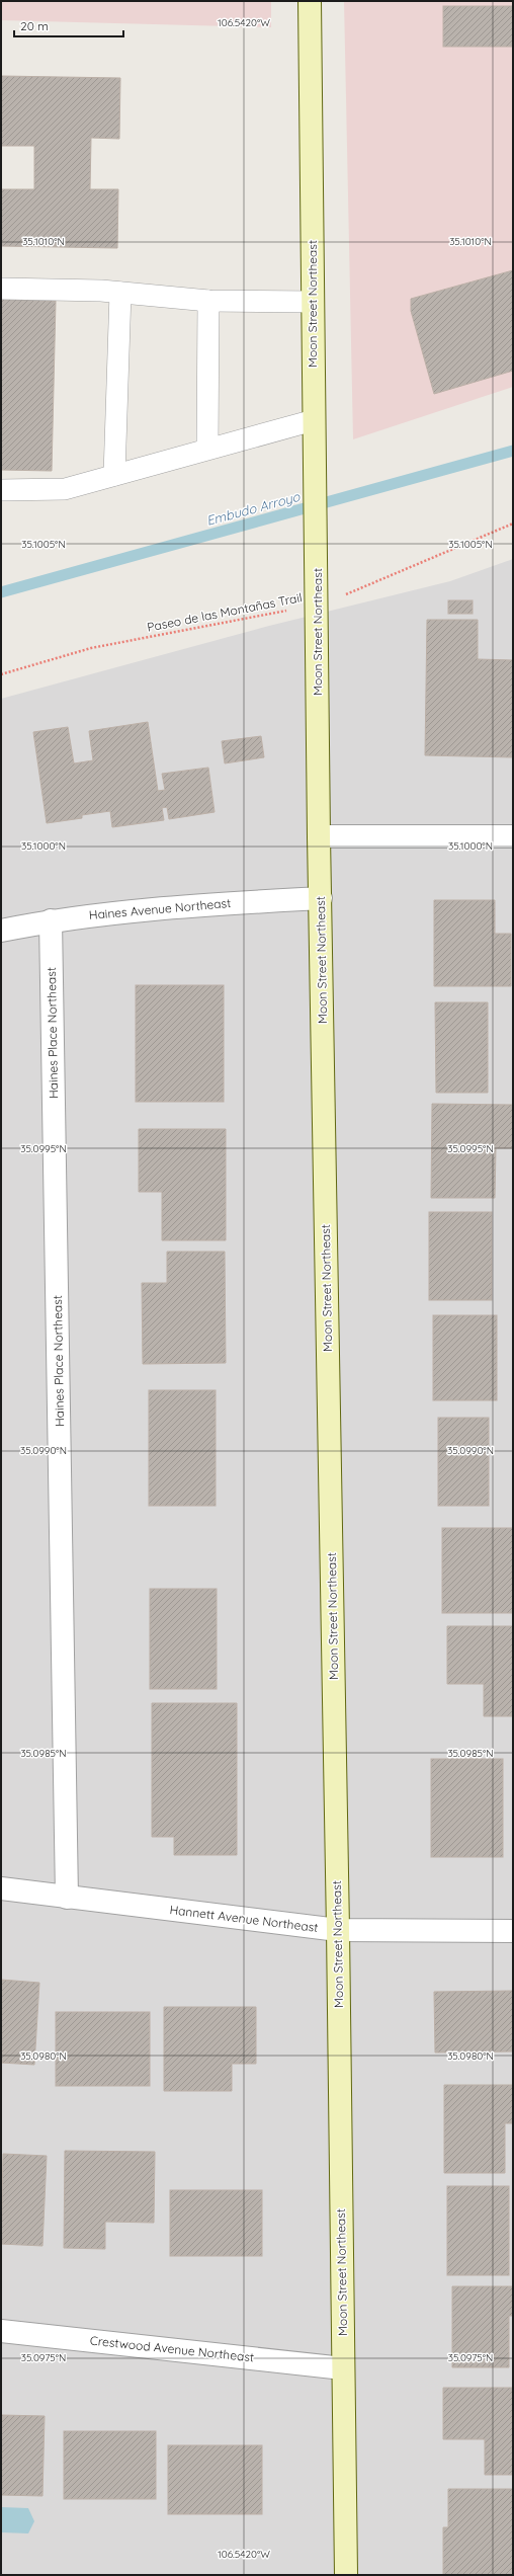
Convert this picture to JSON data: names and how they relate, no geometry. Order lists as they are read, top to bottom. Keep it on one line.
{"streets":{"street":["Moon Street Northeast","Haines Avenue Northeast","Haines Place Northeast","Hannett Avenue Northeast","Crestwood Avenue Northeast"],"path":["Paseo de las Montañas Trail"]},"crossings":[["Moon Street Northeast","Paseo de las Montañas Trail"],["Moon Street Northeast","Haines Avenue Northeast"],["Moon Street Northeast","Hannett Avenue Northeast"],["Moon Street Northeast","Crestwood Avenue Northeast"],["Haines Avenue Northeast","Haines Place Northeast"],["Haines Place Northeast","Hannett Avenue Northeast"]],"water":["Embudo Arroyo"],"scale_bar":"20 m","coordinates":["106.5420°W","35.1010°N","35.1005°N","35.1000°N","35.0995°N","35.0990°N","35.0985°N","35.0980°N","35.0975°N"]}
